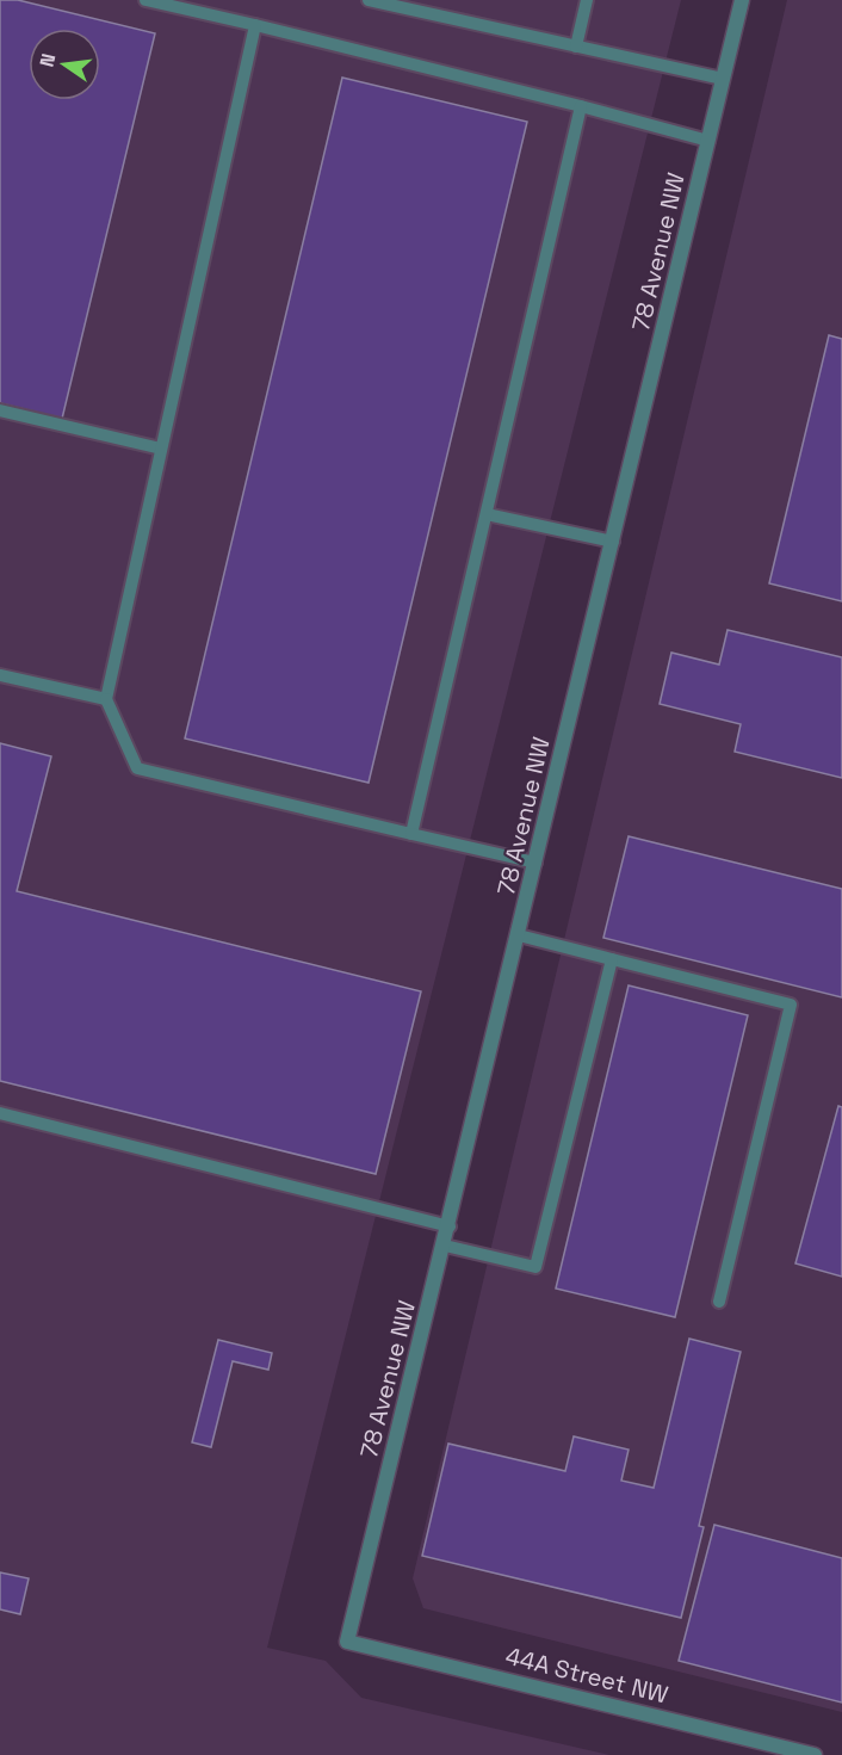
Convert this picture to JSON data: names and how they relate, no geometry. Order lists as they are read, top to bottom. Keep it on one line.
{"streets":{"street":["78 Avenue NW","44A Street NW"]},"crossings":[["78 Avenue NW","44A Street NW"]],"north":"left"}
